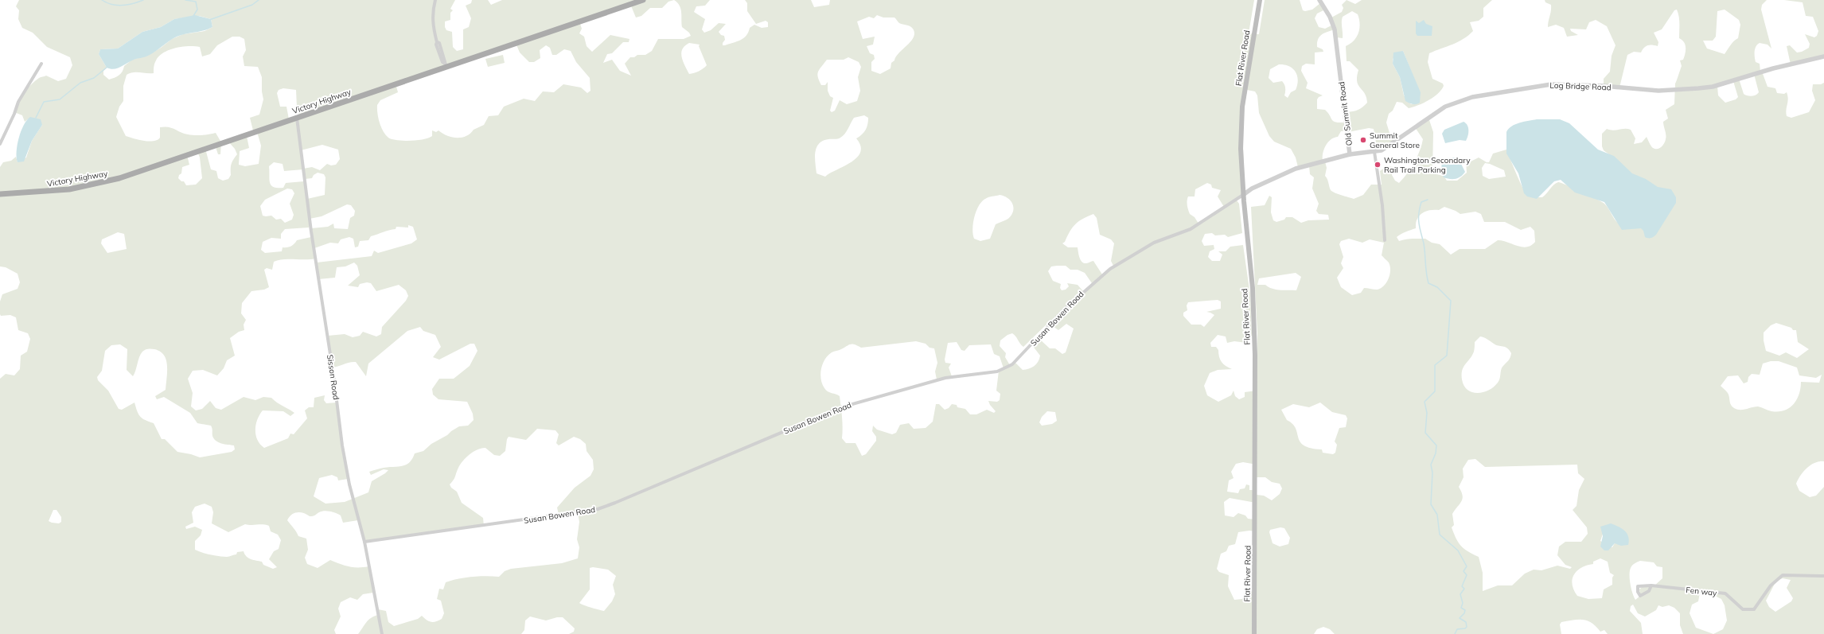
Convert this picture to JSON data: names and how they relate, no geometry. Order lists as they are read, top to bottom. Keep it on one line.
{"streets":{"main road":["Flat River Road","Victory Highway"],"street":["Log Bridge Road","Old Summit Road","Susan Bowen Road","Sisson Road","Fen way"]},"crossings":[["Flat River Road","Old Summit Road"],["Flat River Road","Susan Bowen Road"],["Log Bridge Road","Old Summit Road"],["Victory Highway","Sisson Road"],["Old Summit Road","Susan Bowen Road"],["Susan Bowen Road","Sisson Road"]],"places":["Summit General Store","Washington Secondary Rail Trail Parking"]}
